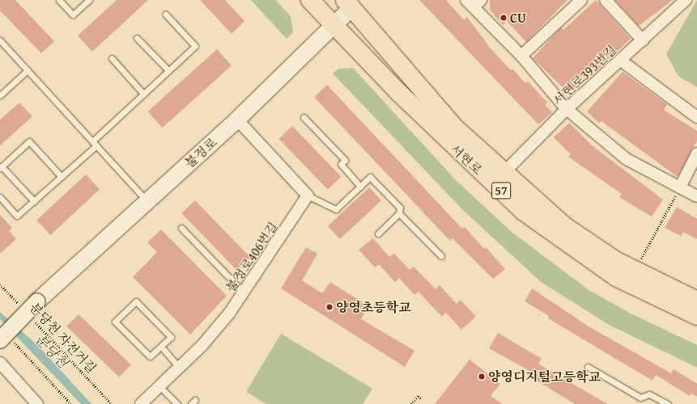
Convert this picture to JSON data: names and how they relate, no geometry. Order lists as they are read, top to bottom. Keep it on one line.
{"streets":{"main road":["불정로","서현로","57"],"street":["서현로393번길","불정로406번길"],"path":["분당천 자전거길"]},"crossings":[["서현로393번길","서현로"],["불정로","서현로"]],"water":["분당천"],"places":["CU","양영초등학교","양영디지털고등학교"]}
